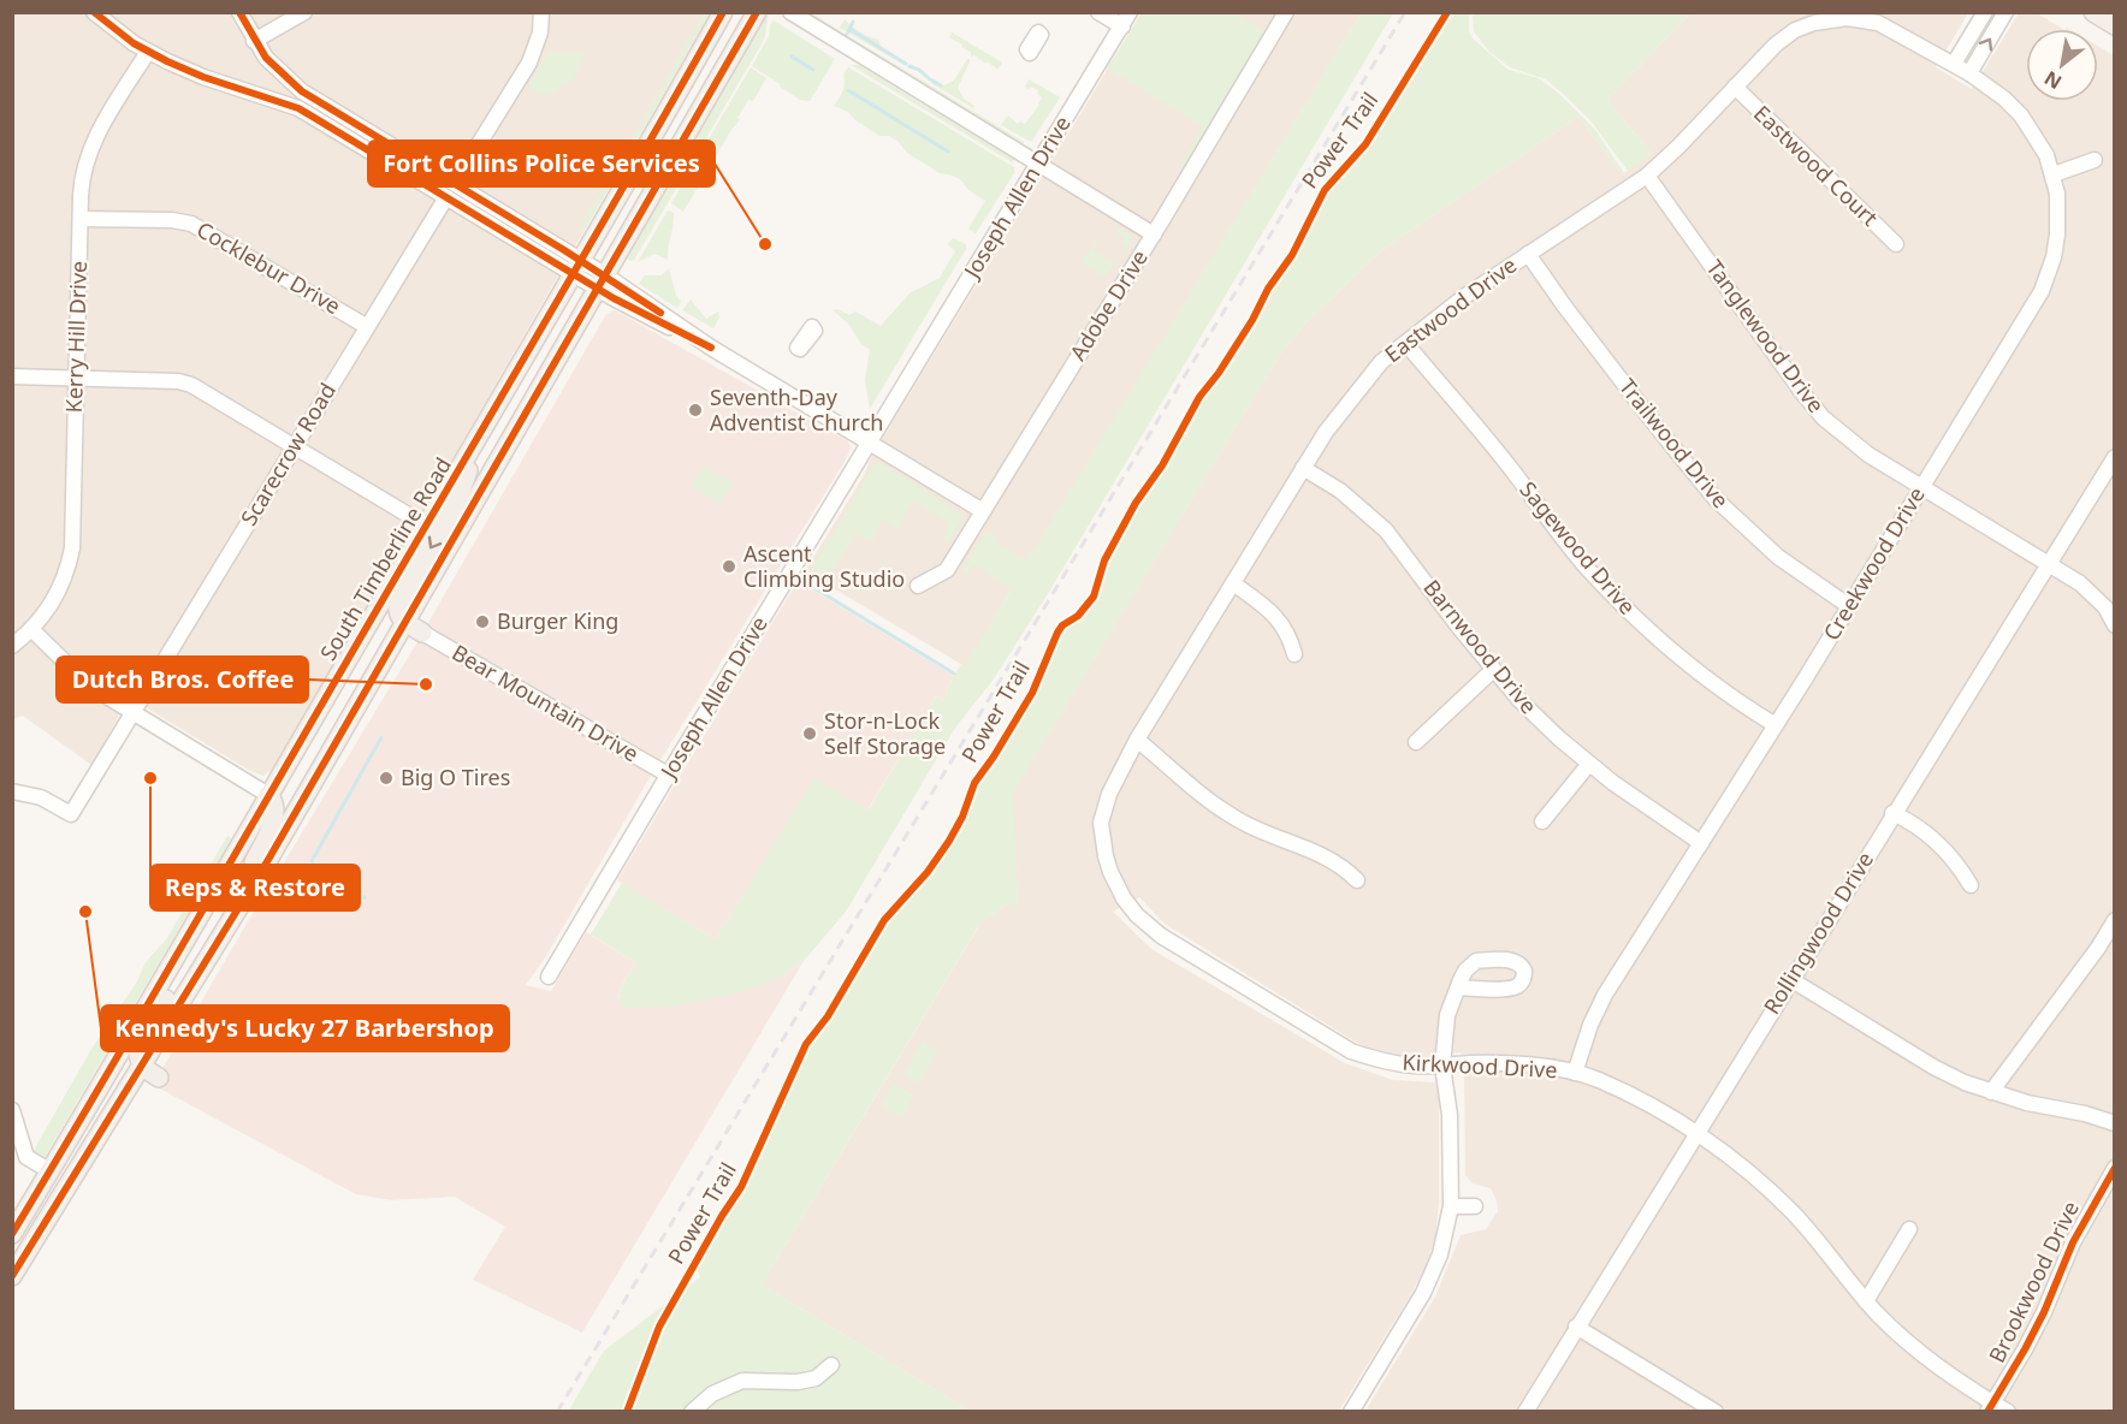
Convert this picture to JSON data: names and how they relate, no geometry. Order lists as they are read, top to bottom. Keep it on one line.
{"streets":{"main road":["South Timberline Road"],"street":["Eastwood Court","Joseph Allen Drive","Cocklebur Drive","Adobe Drive","Eastwood Drive","Kerry Hill Drive","Tanglewood Drive","Trailwood Drive","Scarecrow Road","Sagewood Drive","Creekwood Drive","Barnwood Drive","Bear Mountain Drive","Rollingwood Drive","Kirkwood Drive","Brookwood Drive"],"cycle path":["Power Trail"]},"crossings":[["Eastwood Court","Eastwood Drive"],["Joseph Allen Drive","Bear Mountain Drive"],["Cocklebur Drive","Kerry Hill Drive"],["Cocklebur Drive","Scarecrow Road"],["Eastwood Drive","Tanglewood Drive"],["Eastwood Drive","Trailwood Drive"],["Eastwood Drive","Sagewood Drive"],["Eastwood Drive","Creekwood Drive"],["Eastwood Drive","Barnwood Drive"],["Eastwood Drive","Kirkwood Drive"],["Tanglewood Drive","Creekwood Drive"],["Tanglewood Drive","Rollingwood Drive"],["Trailwood Drive","Creekwood Drive"],["Sagewood Drive","Creekwood Drive"],["Creekwood Drive","Barnwood Drive"],["Creekwood Drive","Kirkwood Drive"],["Rollingwood Drive","Kirkwood Drive"],["Kirkwood Drive","Brookwood Drive"]],"places":["Fort Collins Police Services","Seventh-Day Adventist Church","Ascent Climbing Studio","Burger King","Dutch Bros. Coffee","Stor-n-Lock Self Storage","Reps & Restore","Big O Tires","Kennedy's Lucky 27 Barbershop"],"north":"bottom left"}
